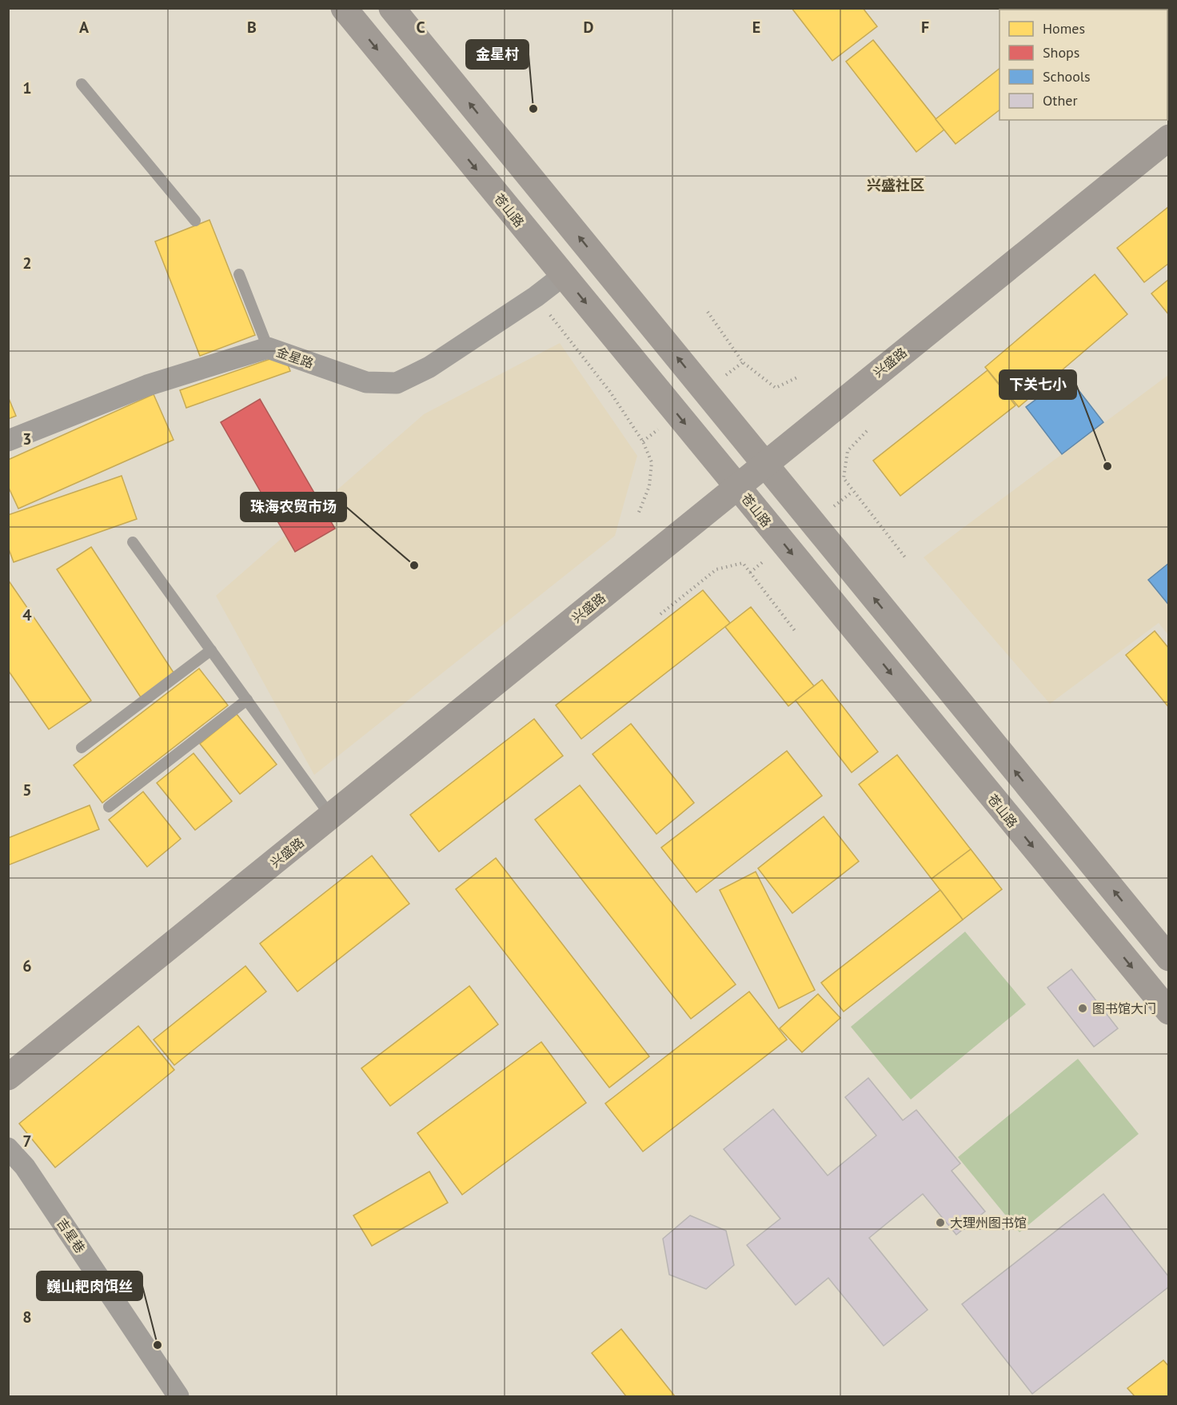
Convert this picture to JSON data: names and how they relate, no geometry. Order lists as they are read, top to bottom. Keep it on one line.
{"streets":{"main road":["苍山路","兴盛路"],"street":["金星路","吉星巷"]},"crossings":[["苍山路","金星路"],["苍山路","兴盛路"]],"districts":["兴盛社区"],"places":["金星村","下关七小","珠海农贸市场","图书馆大门","大理州图书馆","巍山耙肉饵丝"],"legend":["Homes","Shops","Schools","Other"],"grid":{"columns":["A","B","C","D","E","F"],"rows":["1","2","3","4","5","6","7","8"]}}
